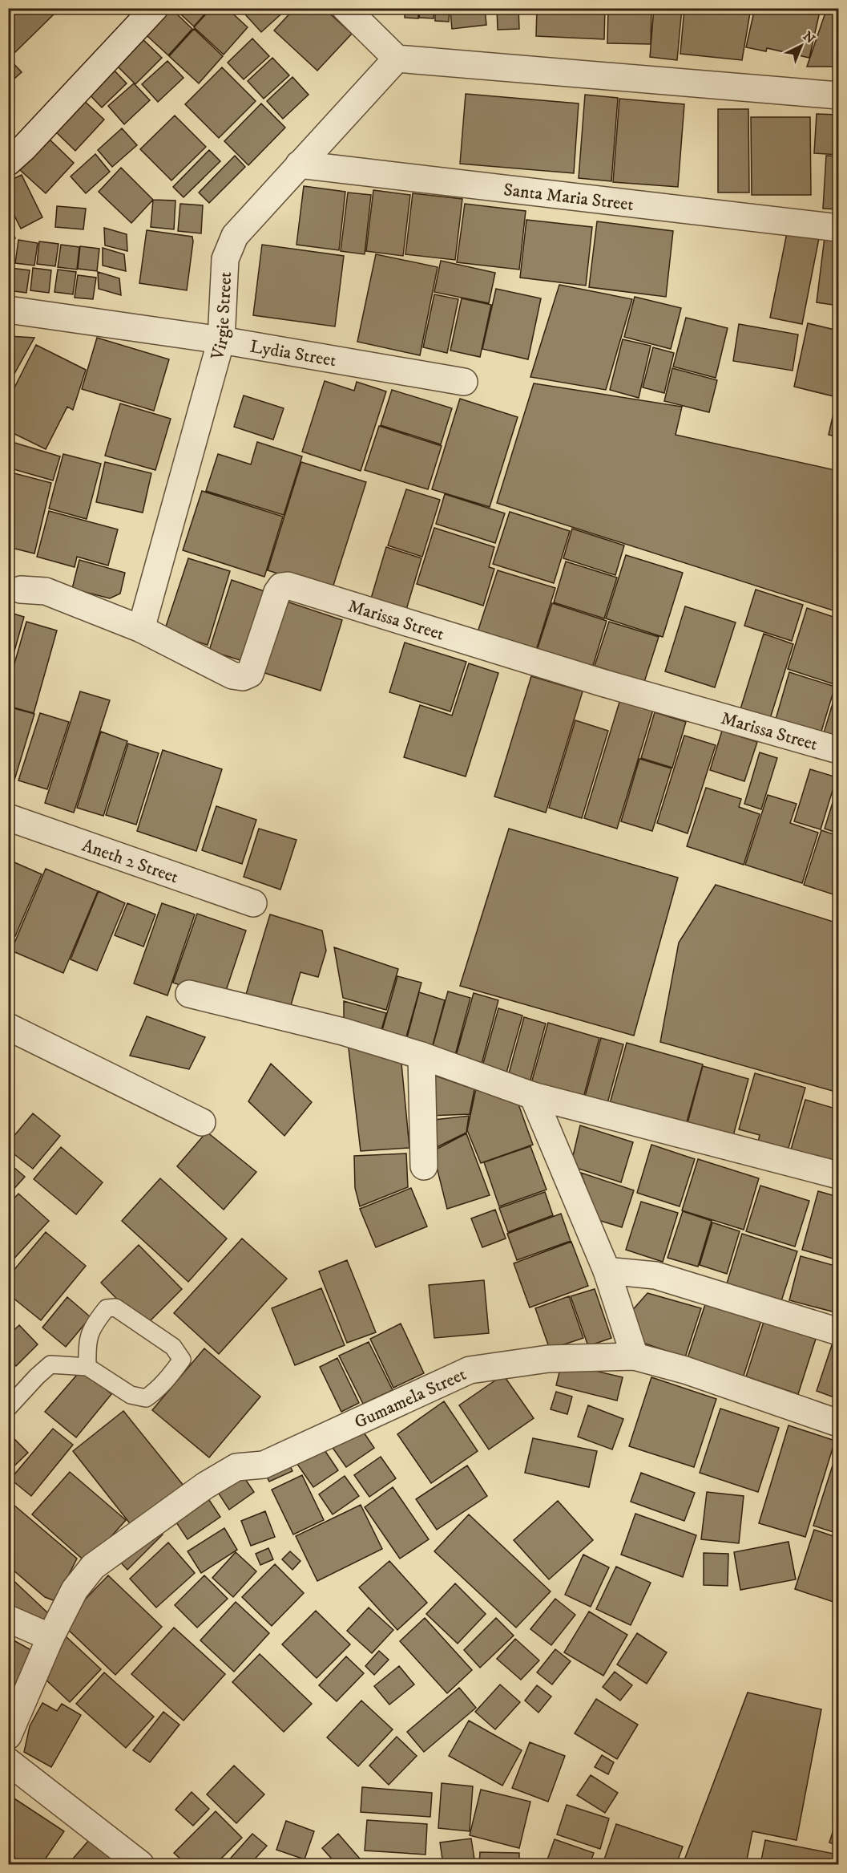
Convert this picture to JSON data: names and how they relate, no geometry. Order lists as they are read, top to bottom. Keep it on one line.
{"streets":{"street":["Santa Maria Street","Virgie Street","Lydia Street","Marissa Street","Aneth 2 Street","Gumamela Street"]},"crossings":[["Santa Maria Street","Virgie Street"],["Virgie Street","Lydia Street"],["Virgie Street","Marissa Street"]],"north":"top right"}
